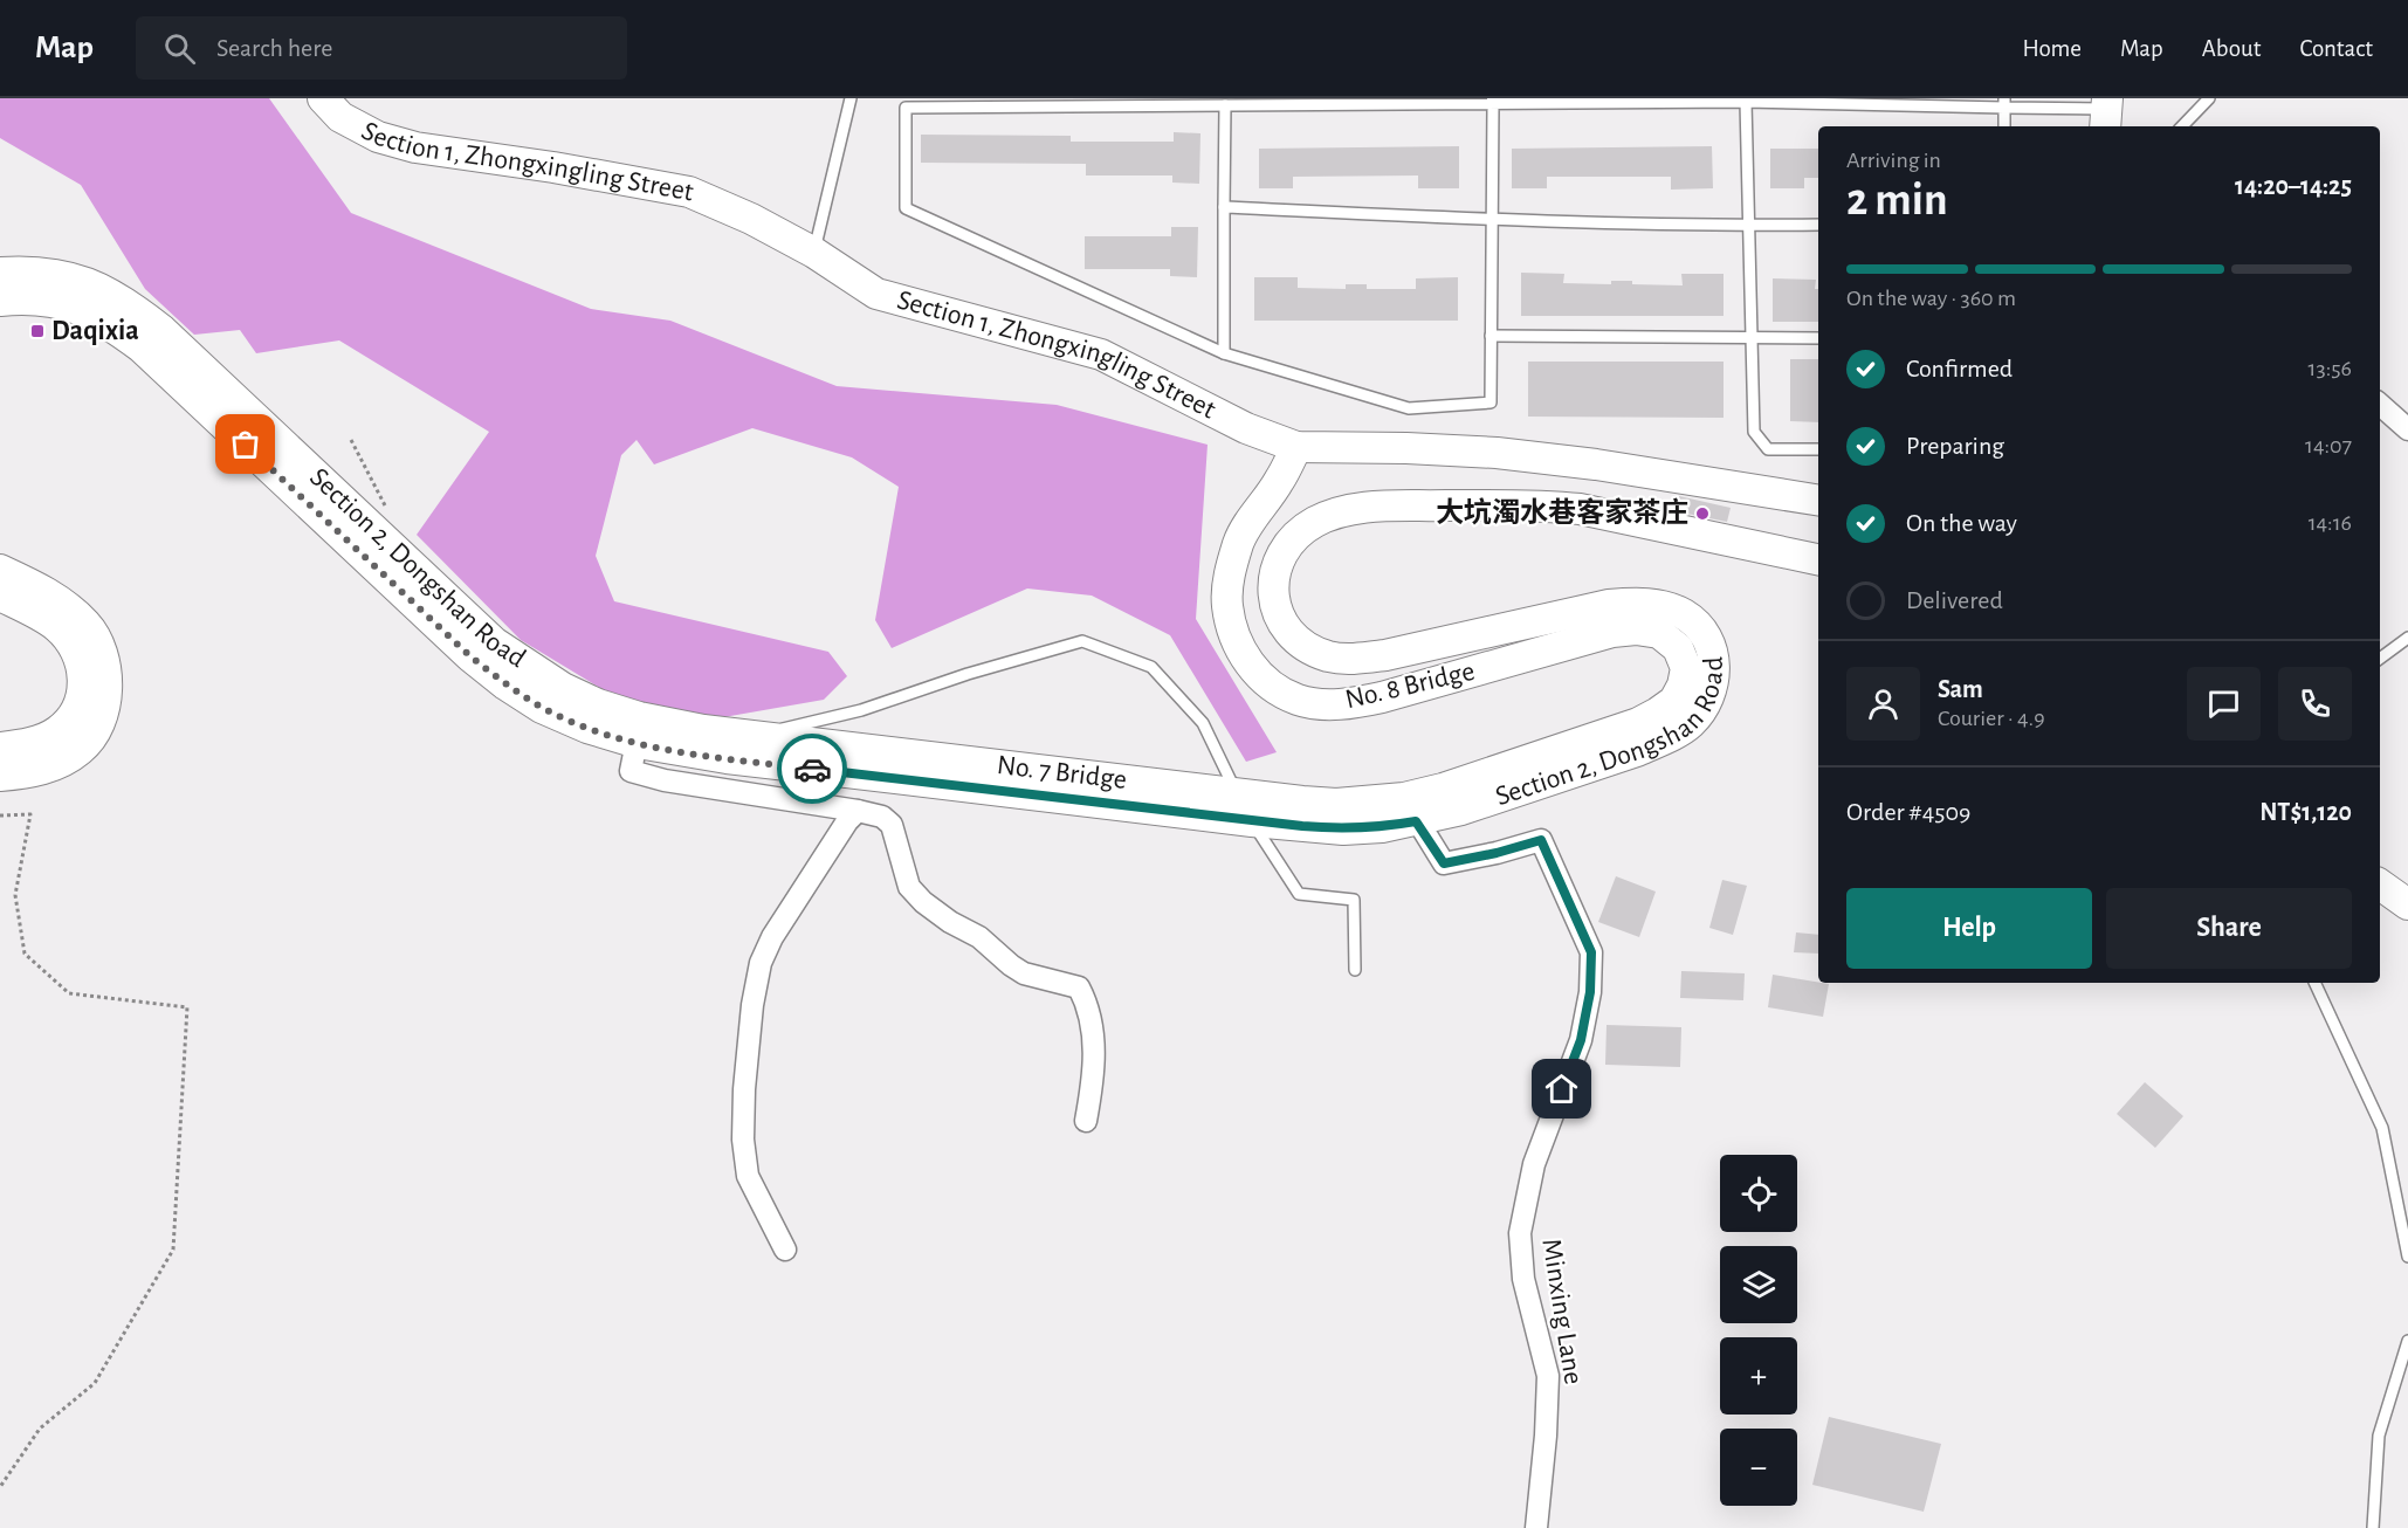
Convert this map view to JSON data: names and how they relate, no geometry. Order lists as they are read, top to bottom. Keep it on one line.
{"streets":{"main road":["Section 1, Zhongxingling Street","Section 2, Dongshan Road","No. 8 Bridge","No. 7 Bridge"],"street":["Minxing Lane"]},"crossings":[["Section 1, Zhongxingling Street","No. 8 Bridge"],["Section 2, Dongshan Road","No. 8 Bridge"],["Section 2, Dongshan Road","No. 7 Bridge"],["Section 2, Dongshan Road","Minxing Lane"]],"places":{"transit":["Daqixia"],"other":["大坑濁水巷客家茶庄"]},"page":{"header":"Map","search":"Search here","nav":["Home","Map","About","Contact"],"heading":["2 min","Arriving in","14:20–14:25"],"panel":["Sam","Courier · 4.9","Order #4509","NT$1,120"],"bar":"On the way · 360 m","list":[["Confirmed","13:56"],["Preparing","14:07"],["On the way","14:16"],"Delivered"],"buttons":["Help","Share"],"map_buttons":["+","−"]}}
